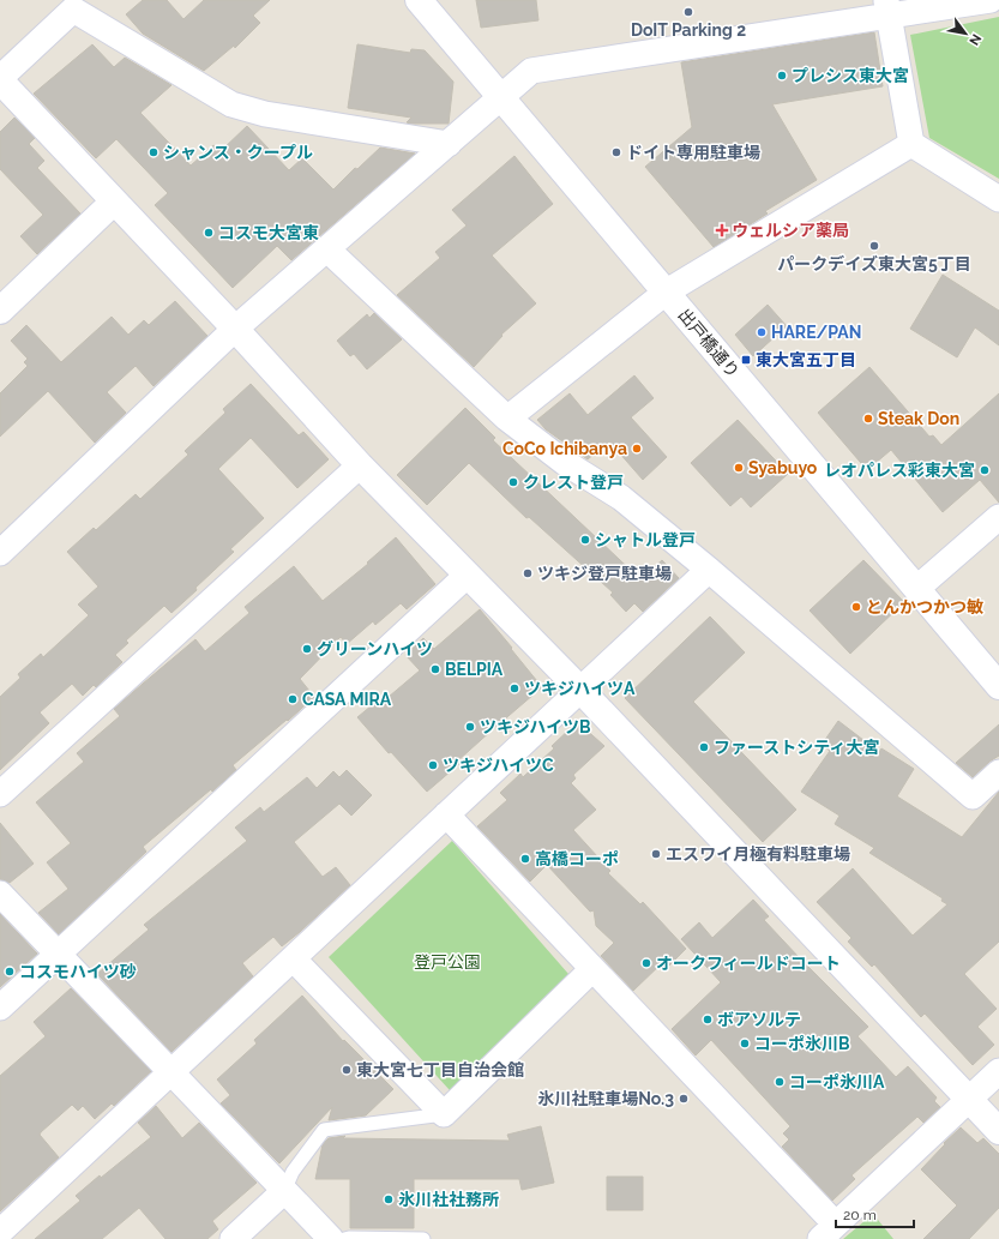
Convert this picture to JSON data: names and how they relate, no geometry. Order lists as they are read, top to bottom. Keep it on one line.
{"streets":{"street":["出戸橋通り"]},"parks":["登戸公園"],"places":{"other":["DoIT Parking 2","プレシス東大宮","シャンス・クープル","ドイト専用駐車場","コスモ大宮東","パークデイズ東大宮5丁目","HARE/PAN","Steak Don","CoCo Ichibanya","Syabuyo","レオパレス彩東大宮","クレスト登戸","シャトル登戸","ツキジ登戸駐車場","とんかつかつ敏","グリーンハイツ","BELPIA","ツキジハイツA","CASA MIRA","ツキジハイツB","ファーストシティ大宮","ツキジハイツC","エスワイ月極有料駐車場","高橋コーポ","オークフィールドコート","コスモハイツ砂","ボアソルテ","コーポ氷川B","東大宮七丁目自治会館","コーポ氷川A","氷川社駐車場No.3","氷川社社務所"],"health":["ウェルシア薬局"],"transit":["東大宮五丁目"]},"scale_bar":"20 m","north":"bottom right"}
